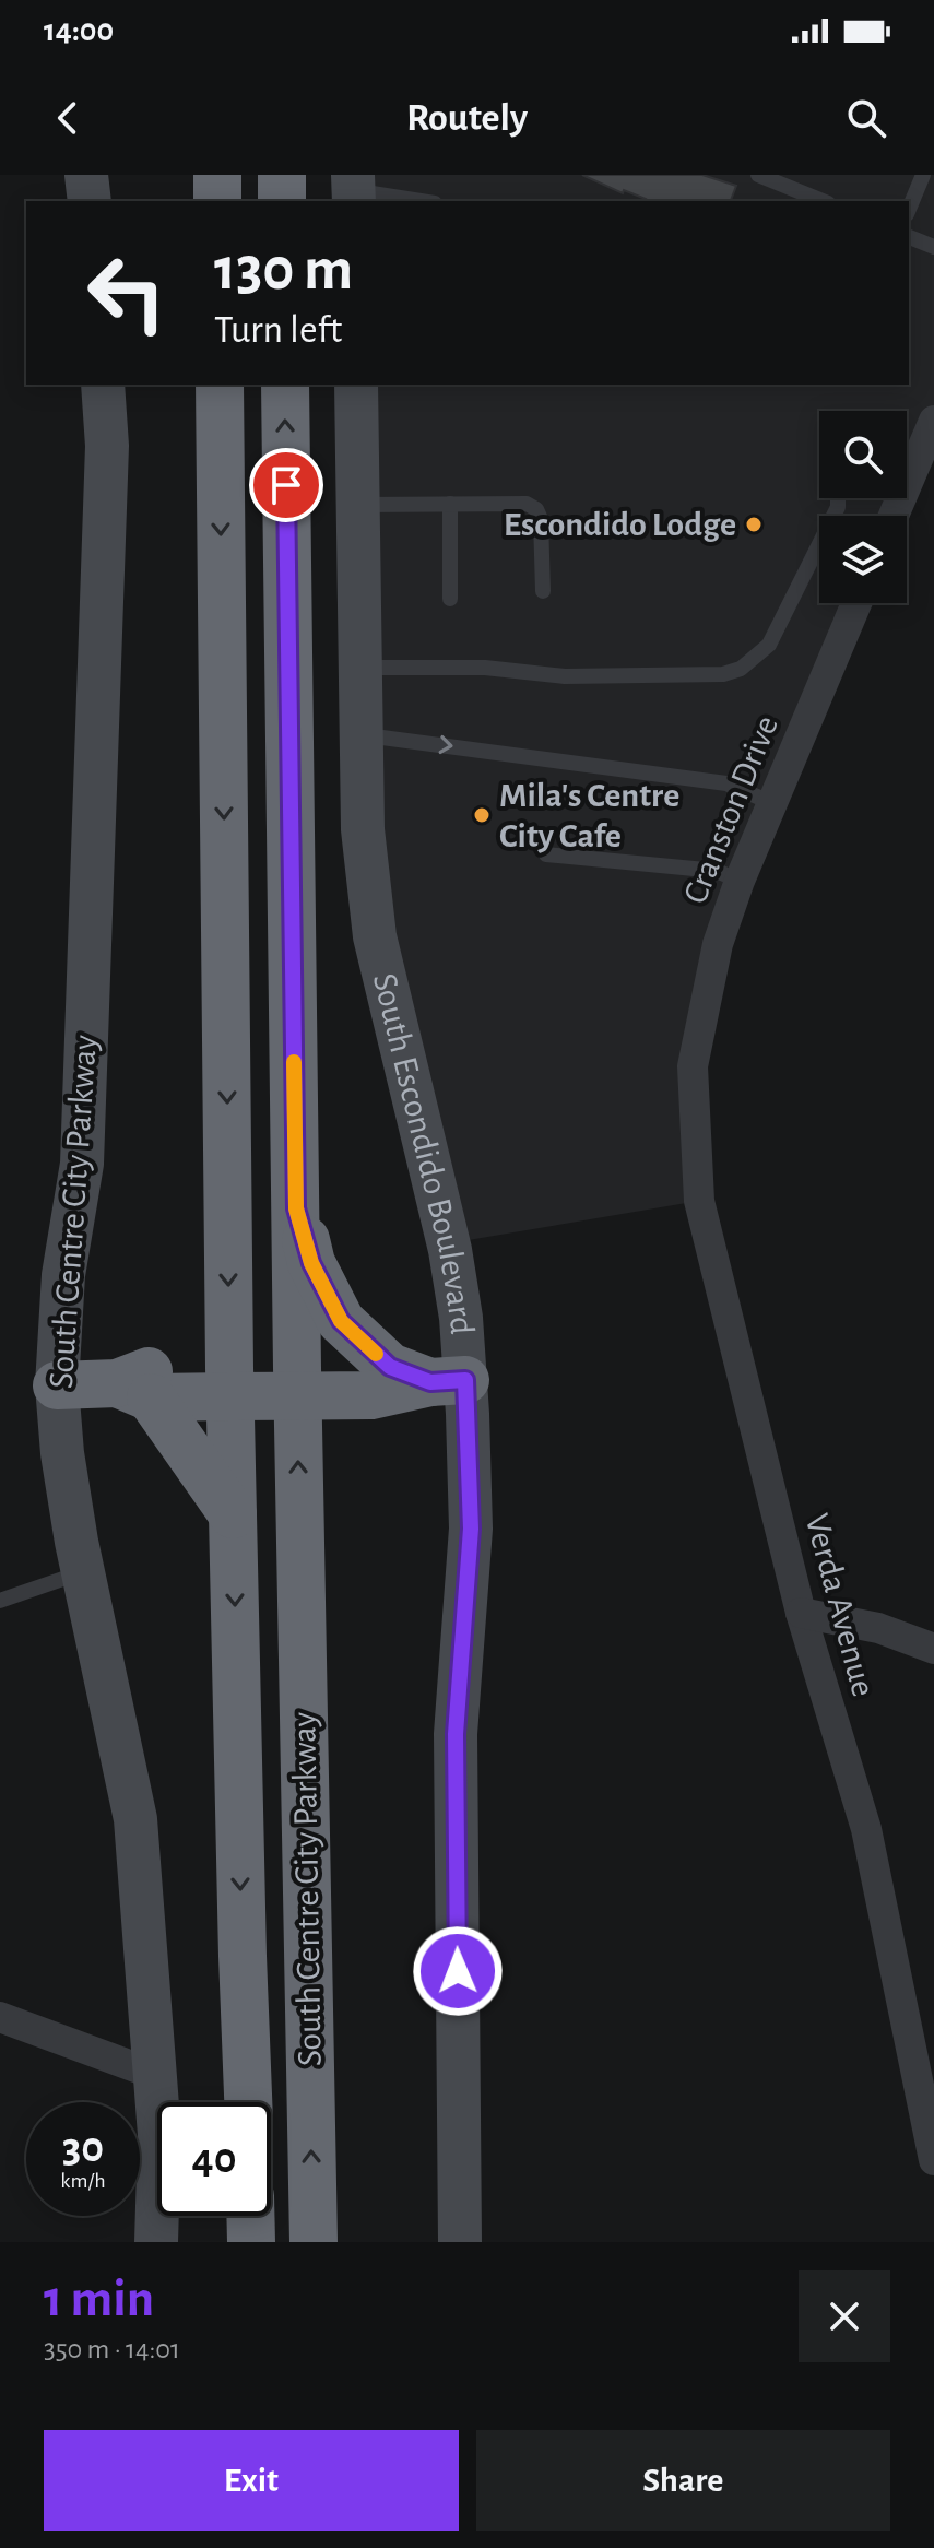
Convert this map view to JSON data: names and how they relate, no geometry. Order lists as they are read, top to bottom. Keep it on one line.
{"streets":{"highway":["South Centre City Parkway"],"street":["Cranston Drive","South Escondido Boulevard","Verda Avenue"]},"crossings":[["Cranston Drive","Verda Avenue"]],"places":["Escondido Lodge","Mila's Centre City Cafe"],"page":{"status":"14:00","header":"Routely","turn":["130 m","Turn left"],"speed":"30 km/h","limit":"40","heading":["1 min","350 m · 14:01"],"buttons":["Exit","Share"]}}
